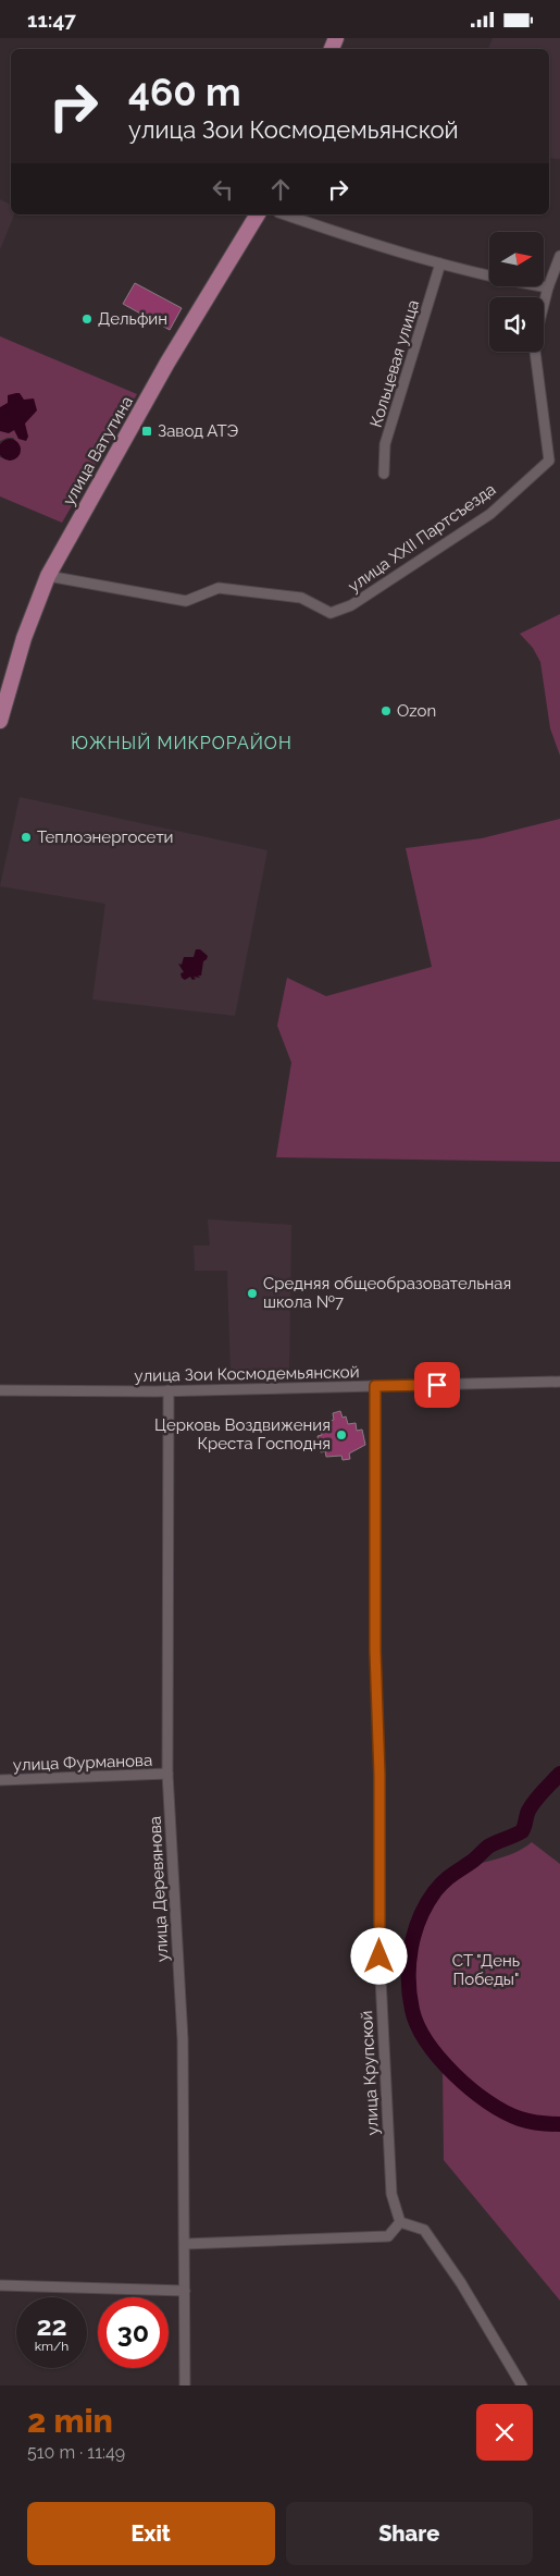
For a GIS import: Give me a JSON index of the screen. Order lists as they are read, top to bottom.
{
  "streets": {
    "main road": ["улица Ватутина"],
    "street": [
      "Кольцевая улица",
      "улица XXII Партсъезда",
      "улица Зои Космодемьянской",
      "улица Фурманова",
      "улица Деревянова",
      "улица Крупской"
    ]
  },
  "crossings": [
    ["улица Ватутина", "улица XXII Партсъезда"],
    ["улица Зои Космодемьянской", "улица Деревянова"],
    ["улица Зои Космодемьянской", "улица Крупской"],
    ["улица Фурманова", "улица Деревянова"]
  ],
  "districts": ["ЮЖНЫЙ МИКРОРАЙОН"],
  "parks": ["СТ \"День Победы\""],
  "places": {
    "other": [
      "Дельфин",
      "Ozon",
      "Теплоэнергосети",
      "Средняя общеобразовательная школа №7",
      "Церковь Воздвижения Креста Господня"
    ],
    "transit": ["Завод АТЭ"]
  },
  "north": "right",
  "page": {
    "status": "11:47",
    "turn": ["460 m", "улица Зои Космодемьянской"],
    "speed": "22 km/h",
    "limit": "30",
    "heading": ["2 min", "510 m · 11:49"],
    "buttons": ["Exit", "Share"]
  }
}
